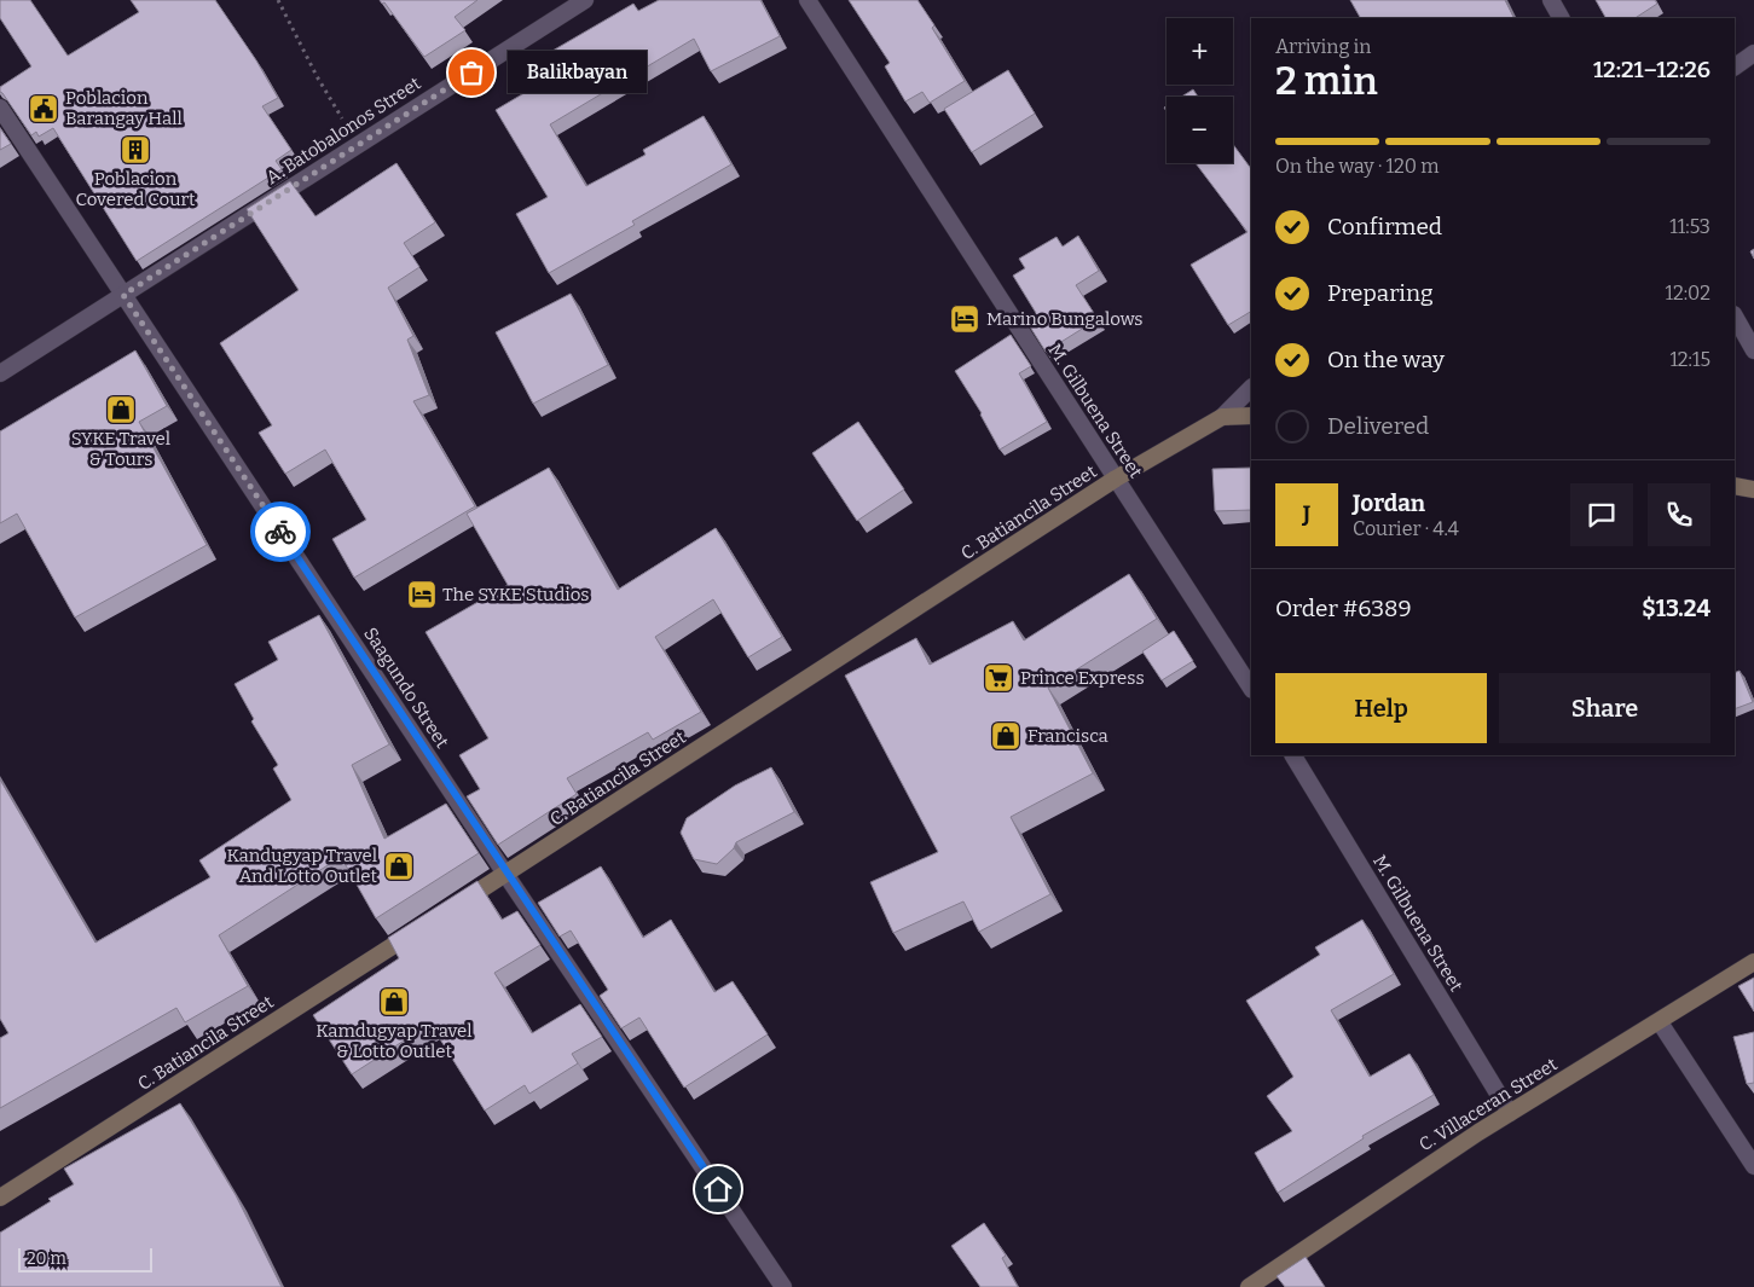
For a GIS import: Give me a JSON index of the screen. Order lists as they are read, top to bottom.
{
  "streets": {
    "main road": ["C. Batiancila Street", "C. Villaceran Street"],
    "street": ["A. Batobalonos Street", "M. Gilbuena Street", "Saagundo Street"]
  },
  "crossings": [
    ["A. Batobalonos Street", "Saagundo Street"],
    ["M. Gilbuena Street", "C. Batiancila Street"],
    ["M. Gilbuena Street", "C. Villaceran Street"],
    ["C. Batiancila Street", "Saagundo Street"]
  ],
  "places": {
    "other": ["Balikbayan"],
    "public building": ["Poblacion Barangay Hall"],
    "building": ["Poblacion Covered Court"],
    "hotel": ["Marino Bungalows", "The SYKE Studios"],
    "shop": [
      "SYKE Travel & Tours",
      "Francisca",
      "Kandugyap Travel And Lotto Outlet",
      "Kamdugyap Travel & Lotto Outlet"
    ],
    "supermarket": ["Prince Express"]
  },
  "scale_bar": "20 m",
  "page": {
    "map_buttons": ["+", "−"],
    "heading": ["2 min", "Arriving in", "12:21–12:26"],
    "panel": [
      "Jordan",
      "Courier · 4.4",
      "Order #6389",
      "$13.24"
    ],
    "bubble": "Balikbayan",
    "bar": "On the way · 120 m",
    "list": [
      ["Confirmed", "11:53"],
      ["Preparing", "12:02"],
      ["On the way", "12:15"],
      "Delivered"
    ],
    "round": "J",
    "buttons": ["Help", "Share"],
    "scale": "20 m"
  }
}
